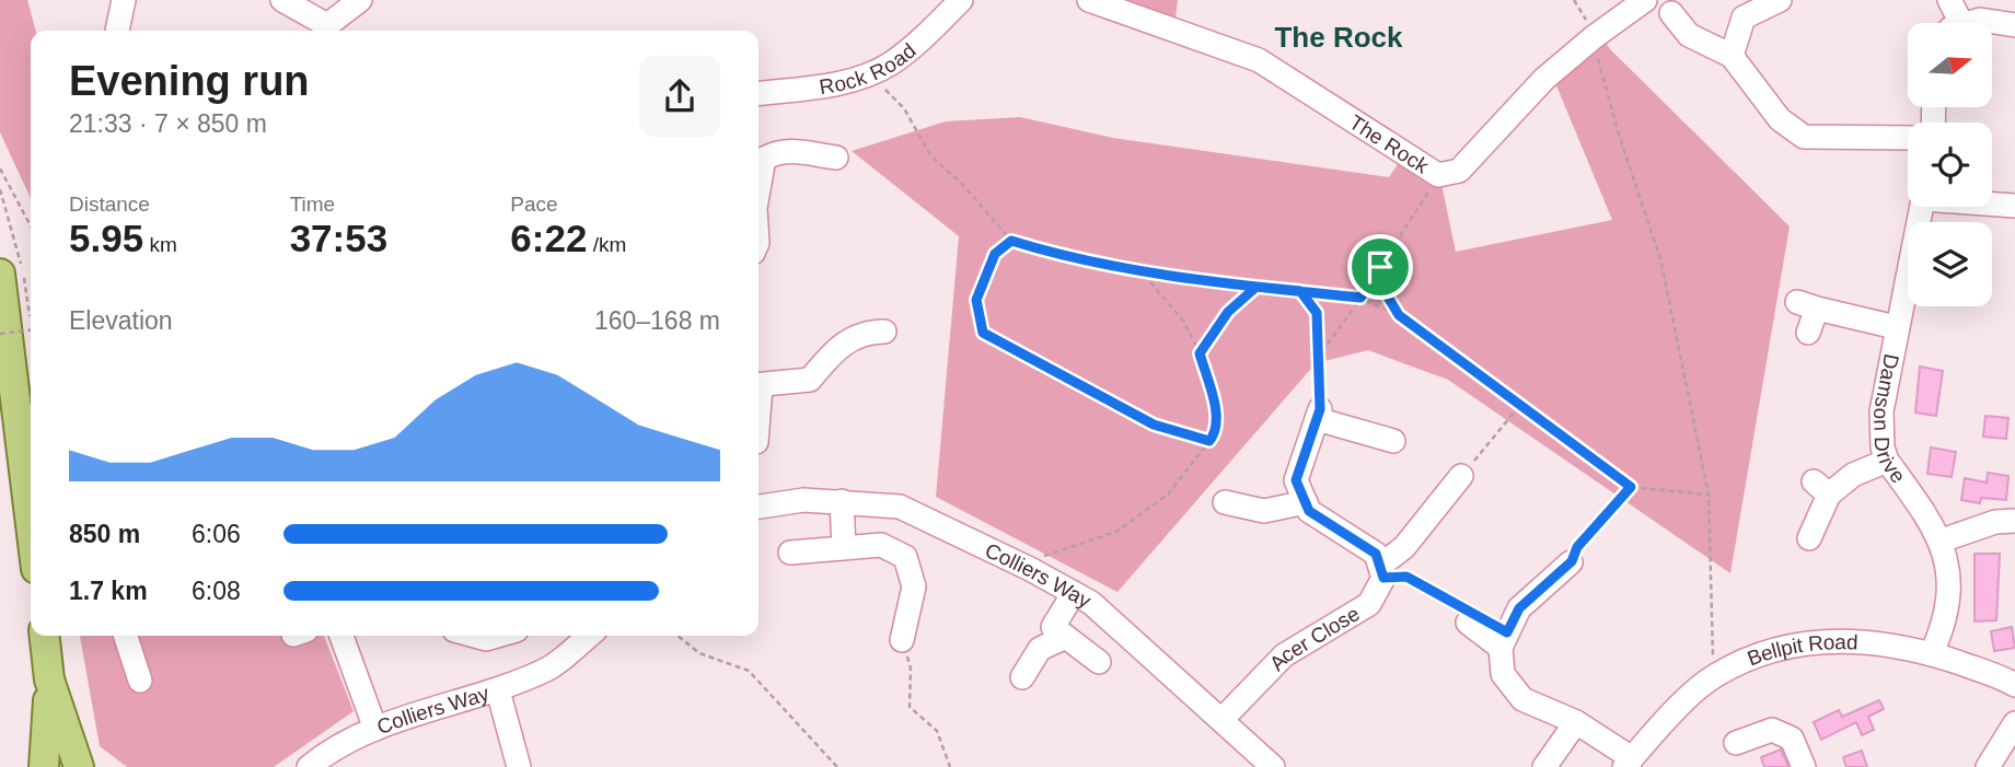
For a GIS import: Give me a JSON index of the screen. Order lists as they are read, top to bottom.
{
  "streets": {
    "street": [
      "Rock Road",
      "The Rock",
      "Damson Drive",
      "Colliers Way",
      "Acer Close",
      "Bellpit Road"
    ]
  },
  "crossings": [
    ["Damson Drive", "Bellpit Road"],
    ["Colliers Way", "Acer Close"]
  ],
  "districts": ["The Rock"],
  "north": "right",
  "page": {
    "heading": ["Evening run", "21:33 · 7 × 850 m"],
    "stats": [
      ["Distance", "5.95 km"],
      ["Time", "37:53"],
      ["Pace", "6:22 /km"]
    ],
    "chart": ["Elevation", "160–168 m"],
    "list": [
      {
        "name": "850 m",
        "note": "6:06"
      },
      {
        "name": "1.7 km",
        "note": "6:08"
      }
    ]
  }
}
